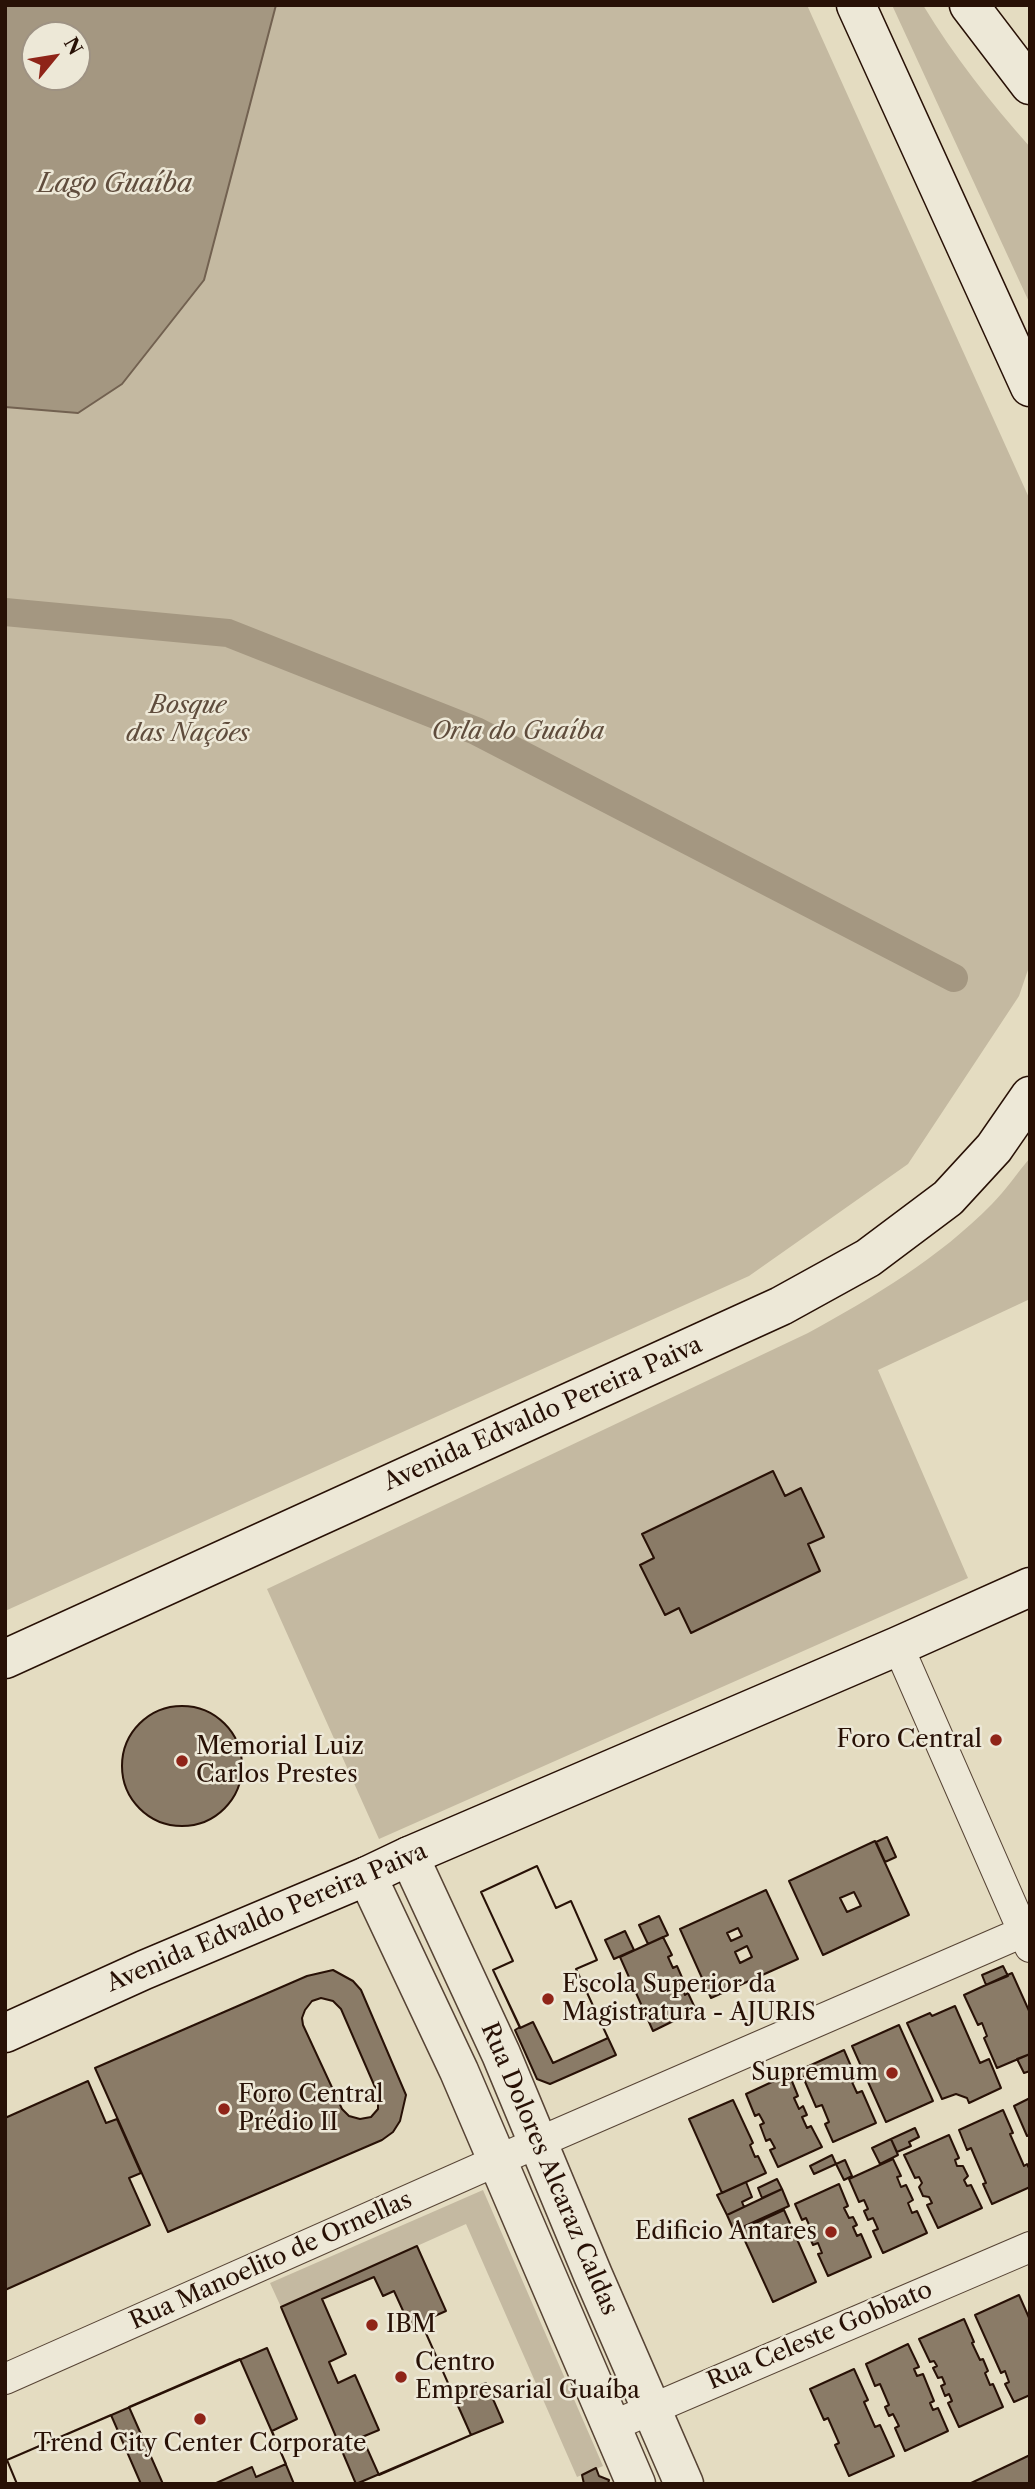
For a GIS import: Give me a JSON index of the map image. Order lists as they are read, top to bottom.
{
  "streets": {
    "main road": ["Avenida Edvaldo Pereira Paiva", "Rua Dolores Alcaraz Caldas"],
    "street": ["Rua Manoelito de Ornellas", "Rua Celeste Gobbato"]
  },
  "crossings": [
    ["Avenida Edvaldo Pereira Paiva", "Rua Dolores Alcaraz Caldas"],
    ["Rua Dolores Alcaraz Caldas", "Rua Manoelito de Ornellas"],
    ["Rua Dolores Alcaraz Caldas", "Rua Celeste Gobbato"]
  ],
  "water": ["Lago Guaíba"],
  "parks": ["Bosque das Nações", "Orla do Guaíba"],
  "places": [
    "Foro Central",
    "Memorial Luiz Carlos Prestes",
    "Escola Superior da Magistratura - AJURIS",
    "Supremum",
    "Foro Central Prédio II",
    "Edificio Antares",
    "IBM",
    "Centro Empresarial Guaíba",
    "Trend City Center Corporate"
  ],
  "north": "top right"
}
